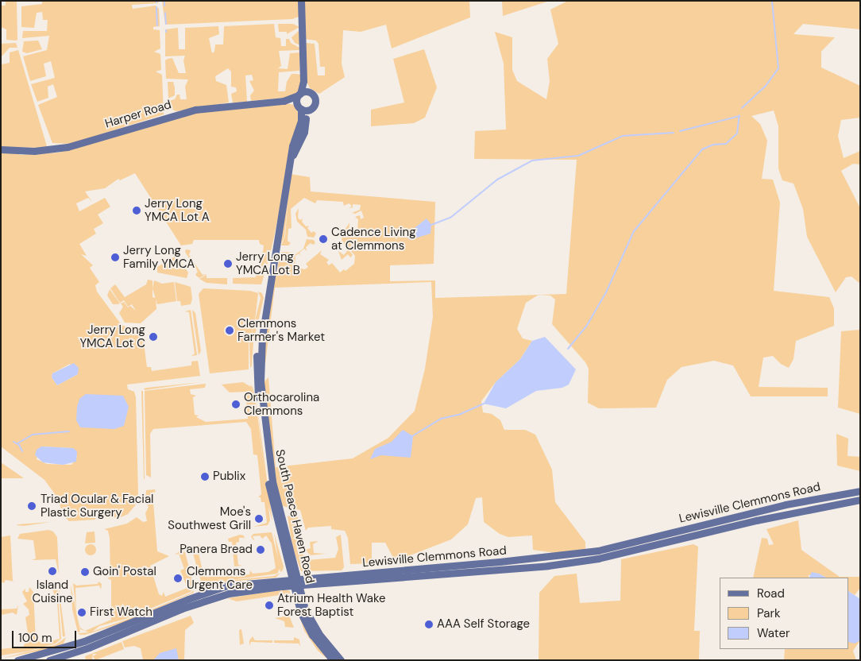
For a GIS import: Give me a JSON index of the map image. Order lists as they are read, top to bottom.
{
  "streets": {
    "main road": ["Harper Road", "Lewisville Clemmons Road", "South Peace Haven Road"]
  },
  "crossings": [
    ["Lewisville Clemmons Road", "South Peace Haven Road"]
  ],
  "places": [
    "Jerry Long YMCA Lot A",
    "Cadence Living at Clemmons",
    "Jerry Long Family YMCA",
    "Jerry Long YMCA Lot B",
    "Clemmons Farmer's Market",
    "Jerry Long YMCA Lot C",
    "Orthocarolina Clemmons",
    "Publix",
    "Triad Ocular & Facial Plastic Surgery",
    "Moe's Southwest Grill",
    "Panera Bread",
    "Island Cuisine",
    "Goin' Postal",
    "Clemmons Urgent Care",
    "Atrium Health Wake Forest Baptist",
    "First Watch",
    "AAA Self Storage"
  ],
  "legend": ["Road", "Park", "Water"],
  "scale_bar": "100 m"
}
